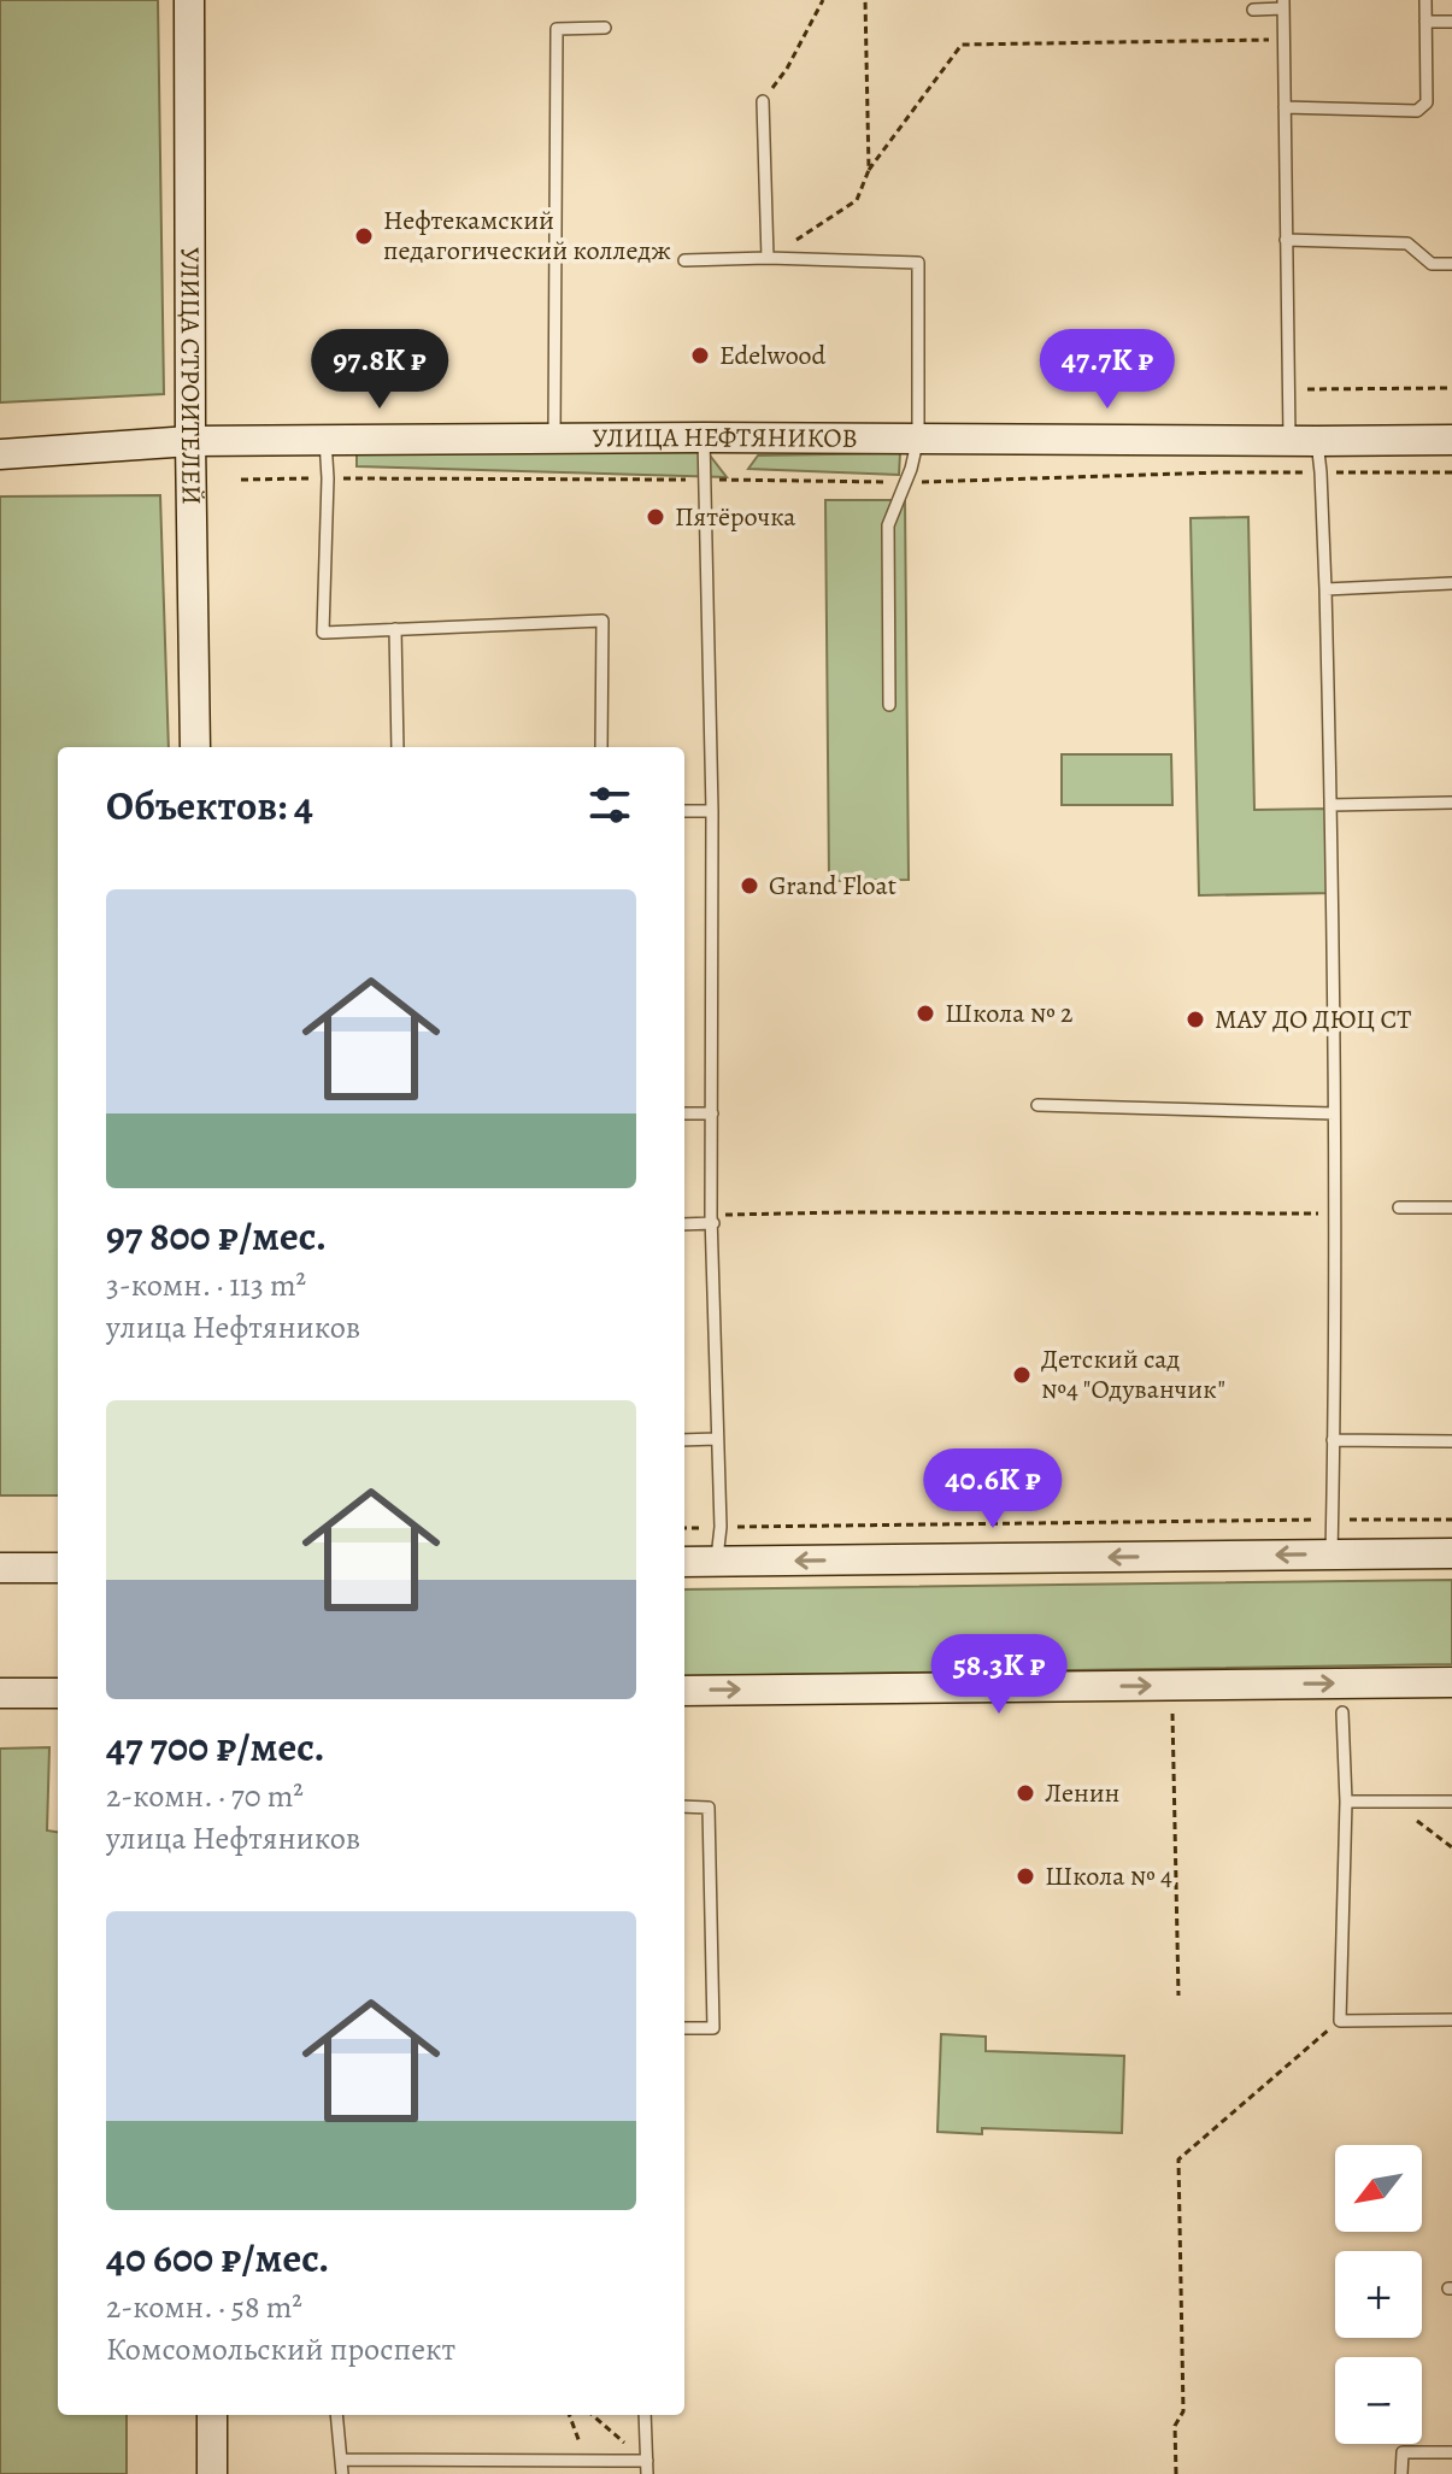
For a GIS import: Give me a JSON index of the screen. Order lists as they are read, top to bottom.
{
  "streets": {
    "main road": ["УЛИЦА СТРОИТЕЛЕЙ", "УЛИЦА НЕФТЯНИКОВ"]
  },
  "crossings": [
    ["УЛИЦА СТРОИТЕЛЕЙ", "УЛИЦА НЕФТЯНИКОВ"]
  ],
  "places": [
    "Нефтекамский педагогический колледж",
    "Edelwood",
    "Пятёрочка",
    "Grand Float",
    "Школа № 2",
    "МАУ ДО ДЮЦ СТ",
    "Детский сад №4 \"Одуванчик\"",
    "Ленин",
    "Школа № 4"
  ],
  "north": "bottom left",
  "page": {
    "price": [
      "97.8K ₽",
      "47.7K ₽",
      "40.6K ₽",
      "58.3K ₽"
    ],
    "heading": "Объектов: 4",
    "list": [
      {
        "name": "97 800 ₽/мес.",
        "note": "3-комн. · 113 m² · улица Нефтяников"
      },
      {
        "name": "47 700 ₽/мес.",
        "note": "2-комн. · 70 m² · улица Нефтяников"
      },
      {
        "name": "40 600 ₽/мес.",
        "note": "2-комн. · 58 m² · Комсомольский проспект"
      }
    ],
    "map_buttons": ["+", "−"]
  }
}
